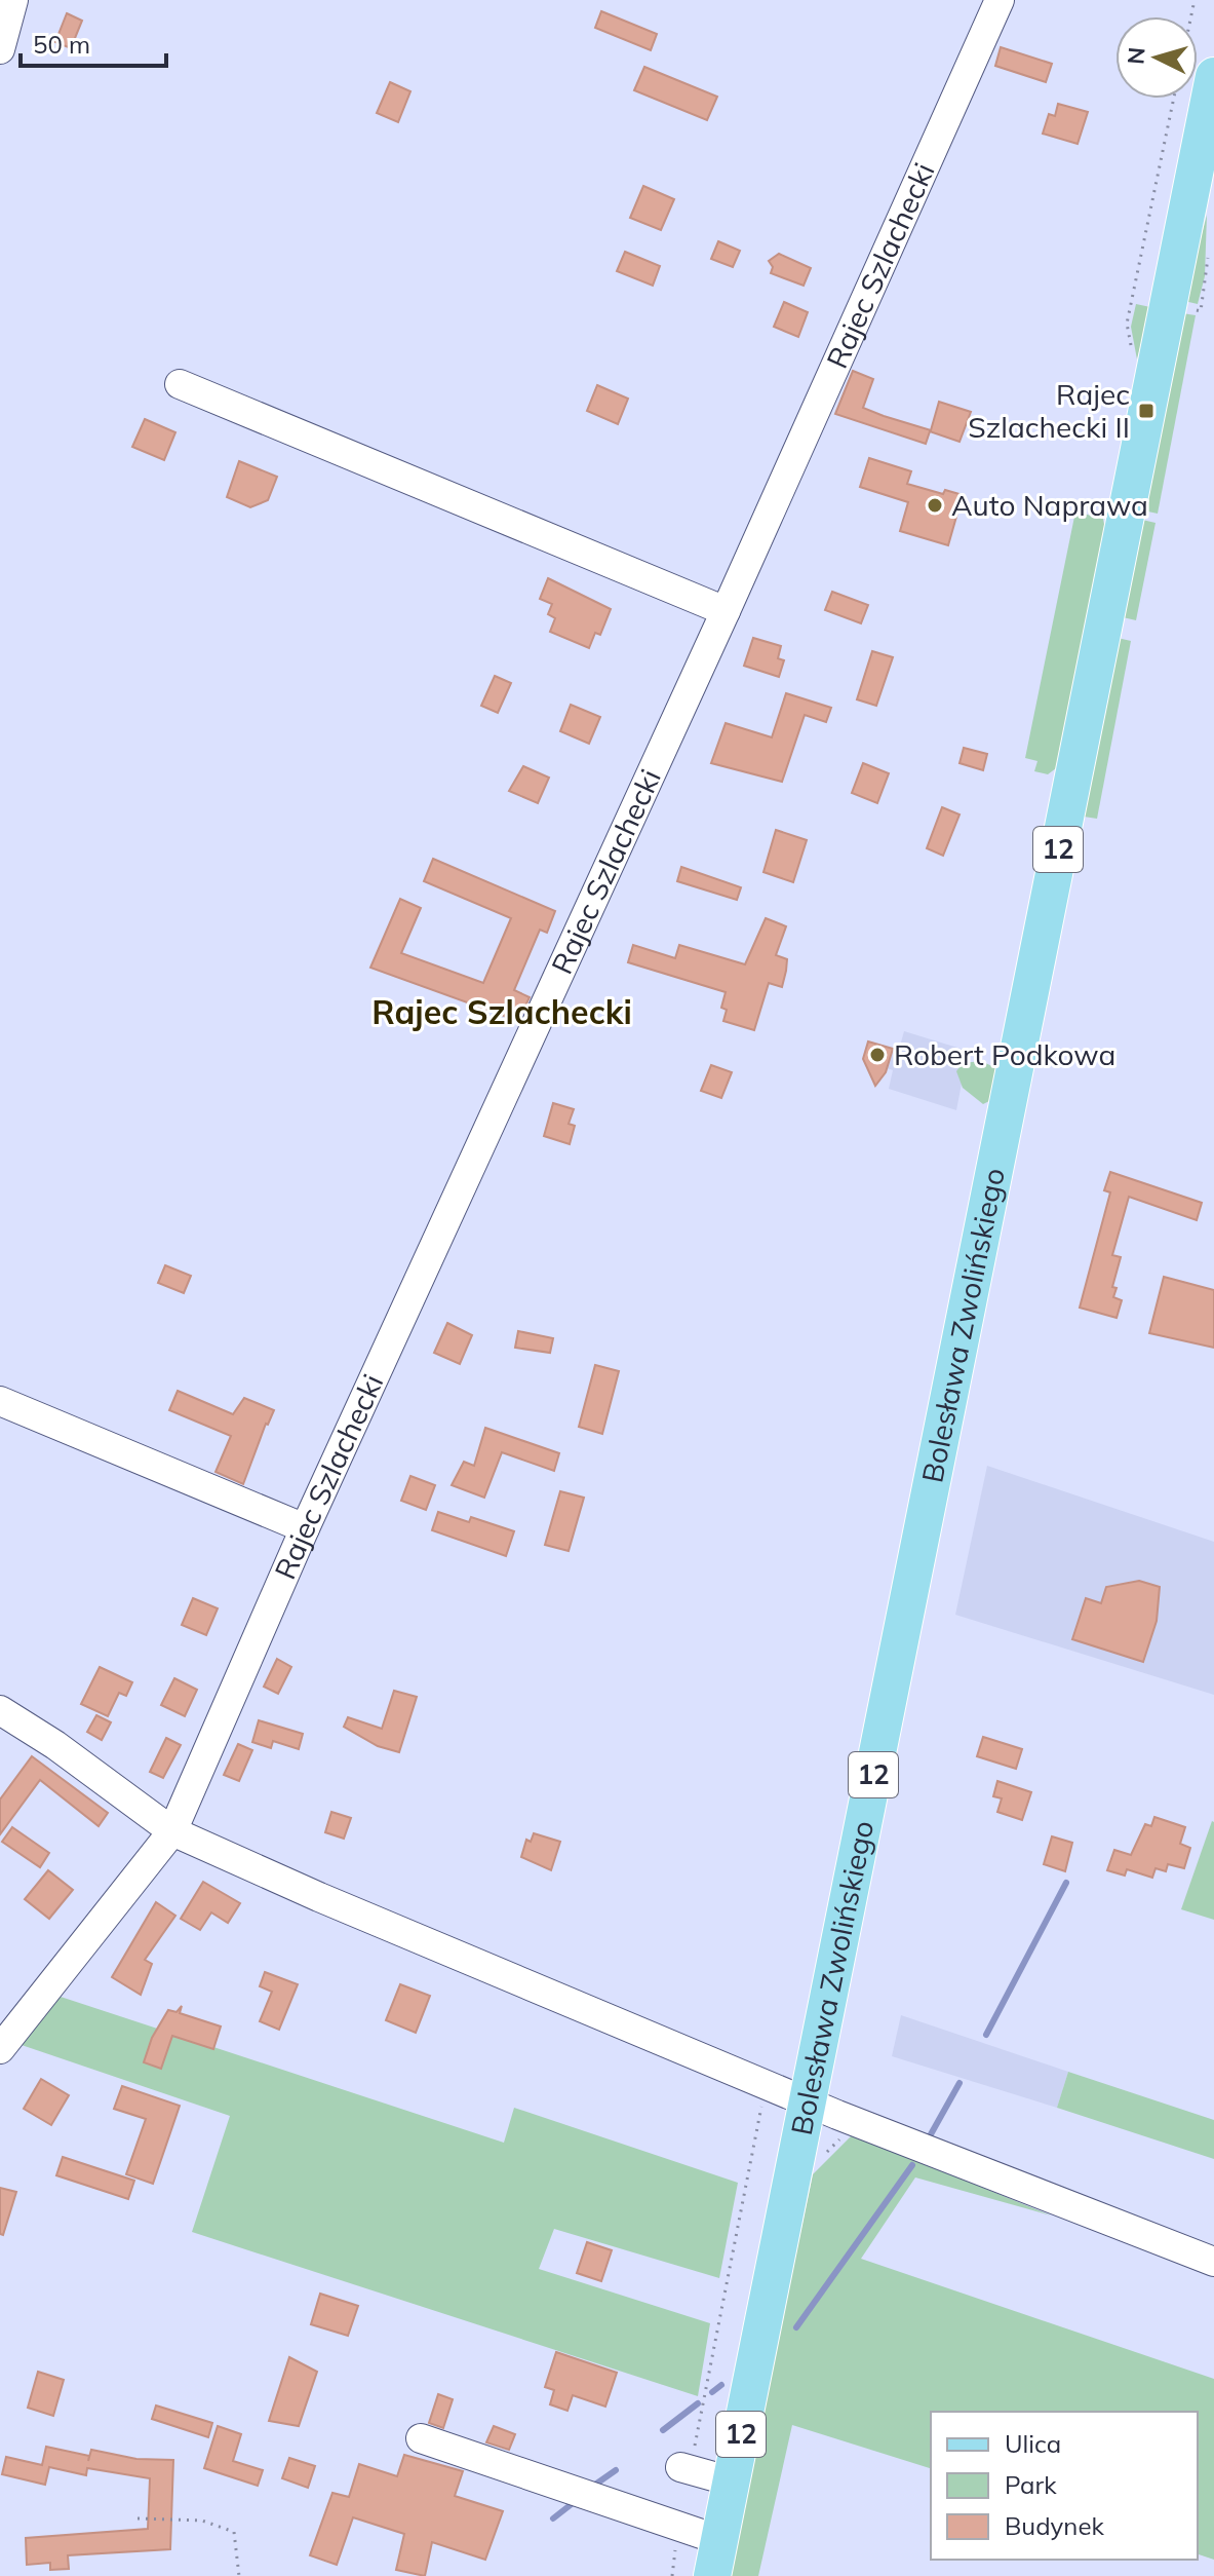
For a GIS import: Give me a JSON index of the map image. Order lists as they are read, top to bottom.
{
  "streets": {
    "main road": ["12", "Bolesława Zwolińskiego"],
    "street": ["Rajec Szlachecki"]
  },
  "districts": ["Rajec Szlachecki"],
  "places": {
    "transit": ["Rajec Szlachecki II"],
    "other": ["Auto Naprawa", "Robert Podkowa"]
  },
  "legend": ["Ulica", "Park", "Budynek"],
  "scale_bar": "50 m",
  "north": "left"
}
